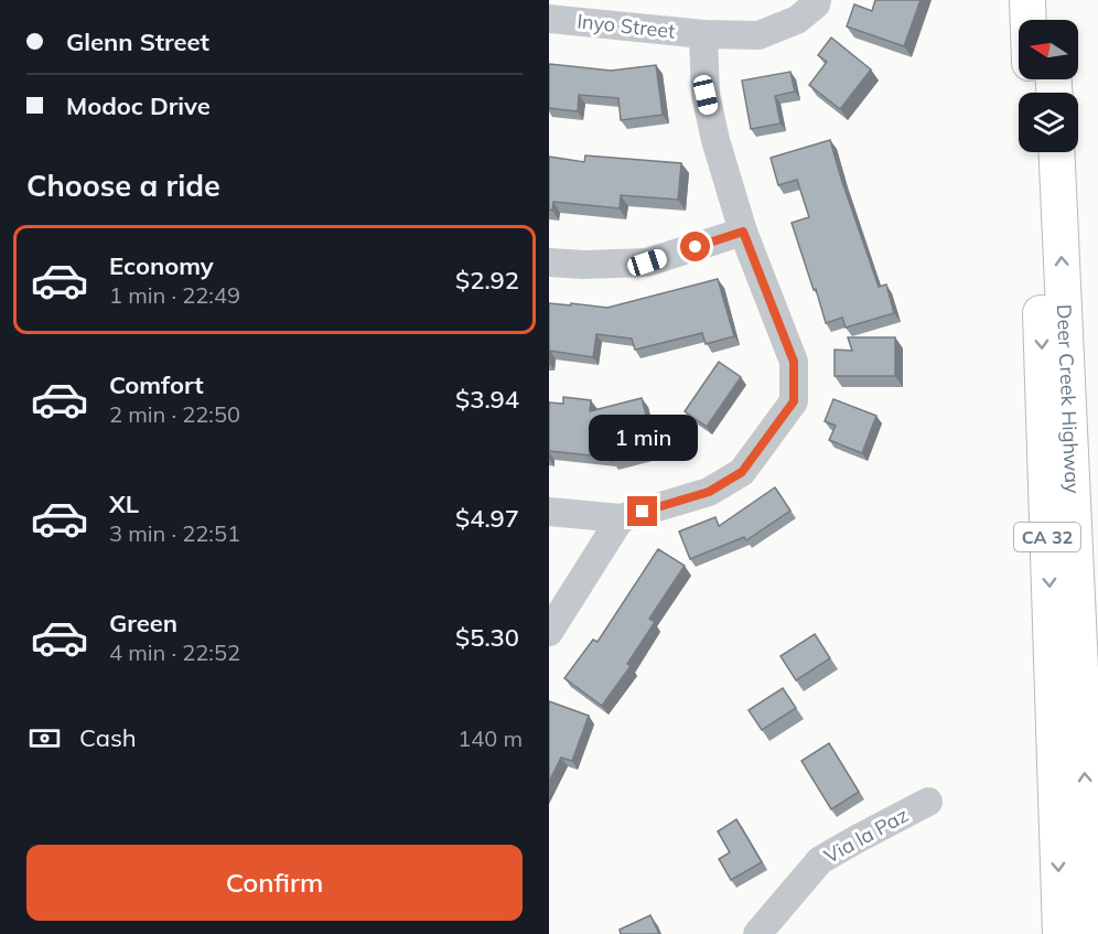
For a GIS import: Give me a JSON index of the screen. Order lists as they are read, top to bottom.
{
  "streets": {
    "main road": ["Deer Creek Highway", "CA 32"],
    "street": ["Inyo Street", "Via la Paz"]
  },
  "north": "left",
  "page": {
    "banner": ["Glenn Street", "Modoc Drive"],
    "heading": "Choose a ride",
    "list": [
      {
        "name": "Economy",
        "note": "1 min · 22:49",
        "value": "$2.92"
      },
      {
        "name": "Comfort",
        "note": "2 min · 22:50",
        "value": "$3.94"
      },
      {
        "name": "XL",
        "note": "3 min · 22:51",
        "value": "$4.97"
      },
      {
        "name": "Green",
        "note": "4 min · 22:52",
        "value": "$5.30"
      }
    ],
    "bubble": "1 min",
    "pay": ["Cash", "140 m"],
    "buttons": "Confirm"
  }
}
